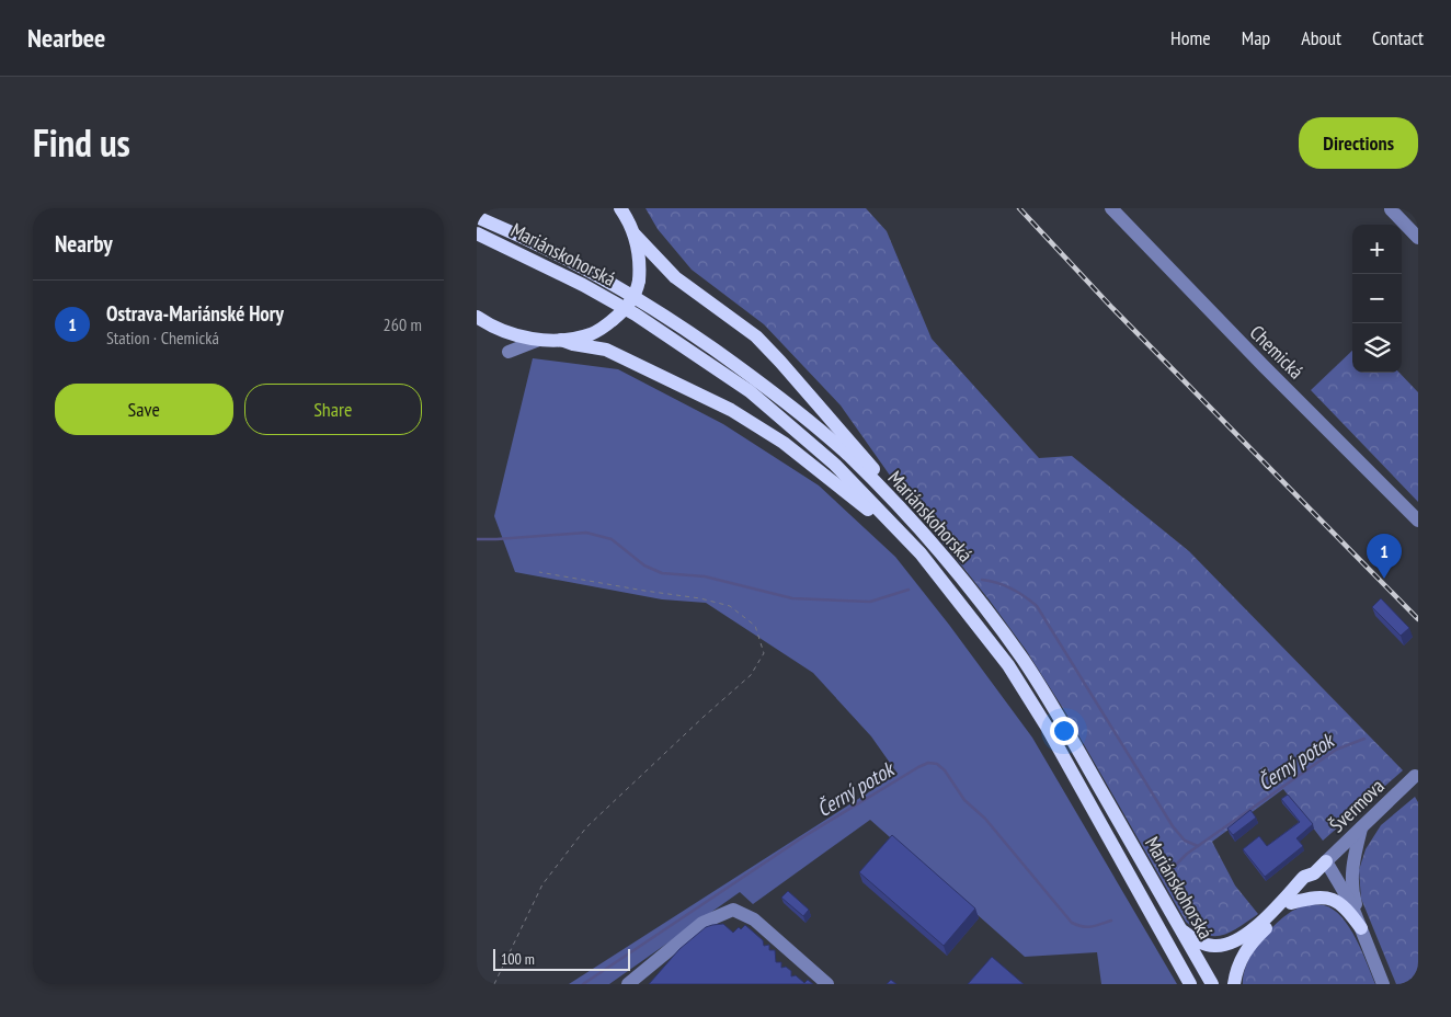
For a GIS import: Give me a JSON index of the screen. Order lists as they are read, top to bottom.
{
  "streets": {
    "main road": ["Mariánskohorská"],
    "street": ["Chemická", "Švermova"]
  },
  "water": ["Černý potok"],
  "scale_bar": "100 m",
  "page": {
    "header": "Nearbee",
    "nav": [
      "Home",
      "Map",
      "About",
      "Contact"
    ],
    "title": "Find us",
    "buttons": [
      "Directions",
      ["Save", "Share"]
    ],
    "heading": "Nearby",
    "map_buttons": ["+", "−"],
    "list": [
      {
        "mark": "1",
        "name": "Ostrava-Mariánské Hory",
        "note": "Station · Chemická",
        "value": "260 m"
      }
    ],
    "pins": "1",
    "scale": "100 m"
  }
}
